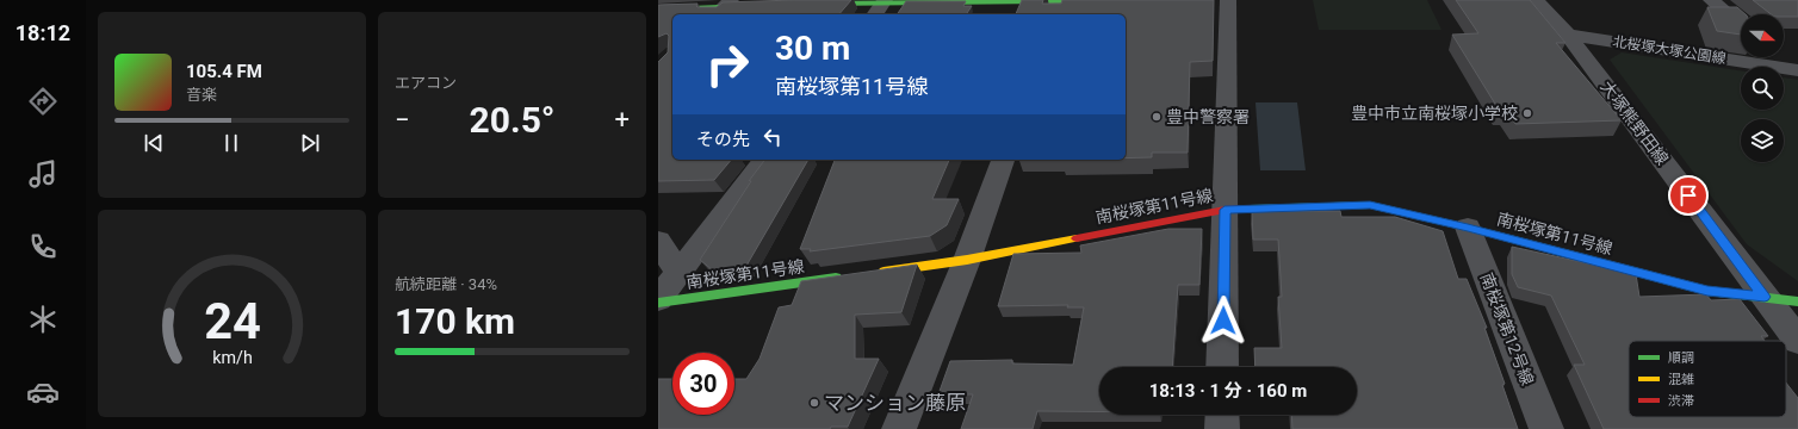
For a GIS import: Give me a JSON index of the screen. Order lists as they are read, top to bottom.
{
  "streets": {
    "street": [
      "北桜塚大塚公園線",
      "大塚熊野田線",
      "南桜塚第11号線",
      "南桜塚第12号線"
    ]
  },
  "crossings": [
    ["北桜塚大塚公園線", "大塚熊野田線"],
    ["大塚熊野田線", "南桜塚第11号線"],
    ["南桜塚第11号線", "南桜塚第12号線"]
  ],
  "places": ["豊中市立南桜塚小学校", "豊中警察署", "マンション藤原"],
  "legend": ["順調", "混雑", "渋滞"],
  "north": "right",
  "page": {
    "tabs": "18:12",
    "tile": [
      "エアコン",
      ["航続距離 · 34%", "170 km"]
    ],
    "turn": ["30 m", "南桜塚第11号線"],
    "song": ["105.4 FM", "音楽"],
    "heat": ["−", "20.5°", "+"],
    "then": "その先",
    "limit": "30",
    "trip": "18:13 · 1 分 · 160 m",
    "gauge": ["24", "km/h"]
  }
}
